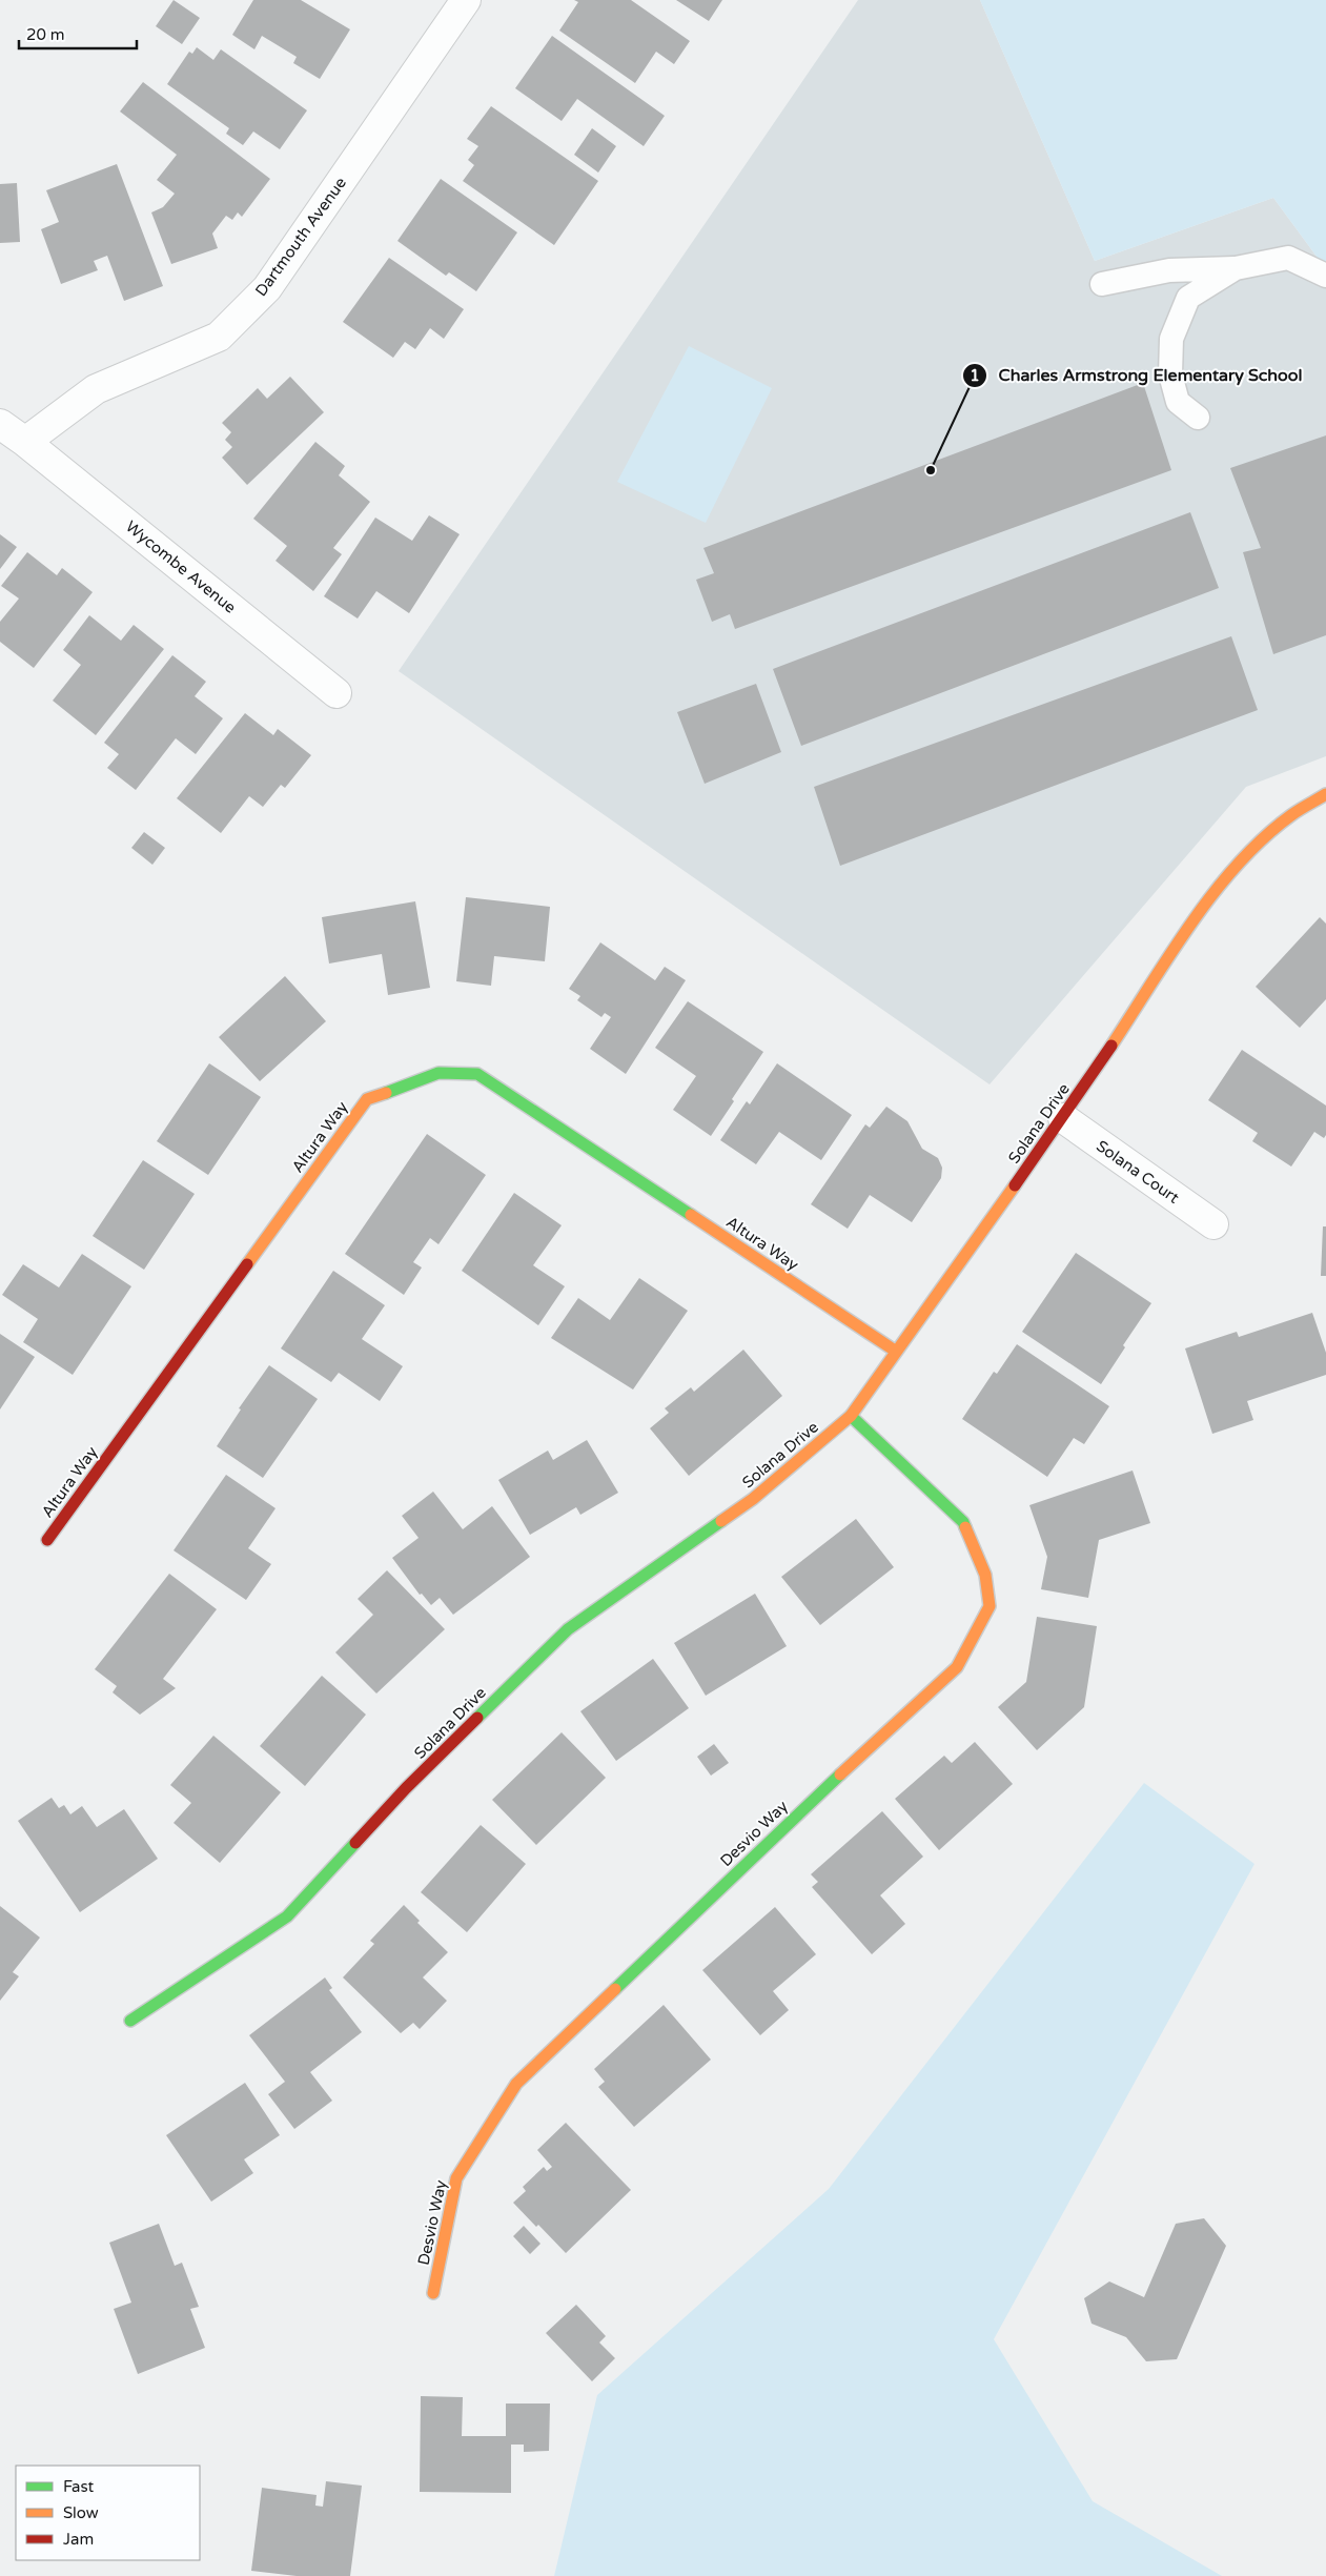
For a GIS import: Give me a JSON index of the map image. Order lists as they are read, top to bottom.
{
  "streets": {
    "street": [
      "Dartmouth Avenue",
      "Wycombe Avenue",
      "Solana Drive",
      "Altura Way",
      "Solana Court",
      "Desvio Way"
    ]
  },
  "crossings": [
    ["Dartmouth Avenue", "Wycombe Avenue"],
    ["Solana Drive", "Altura Way"],
    ["Solana Drive", "Solana Court"],
    ["Solana Drive", "Desvio Way"]
  ],
  "places": ["Charles Armstrong Elementary School"],
  "legend": ["Fast", "Slow", "Jam"],
  "scale_bar": "20 m"
}
